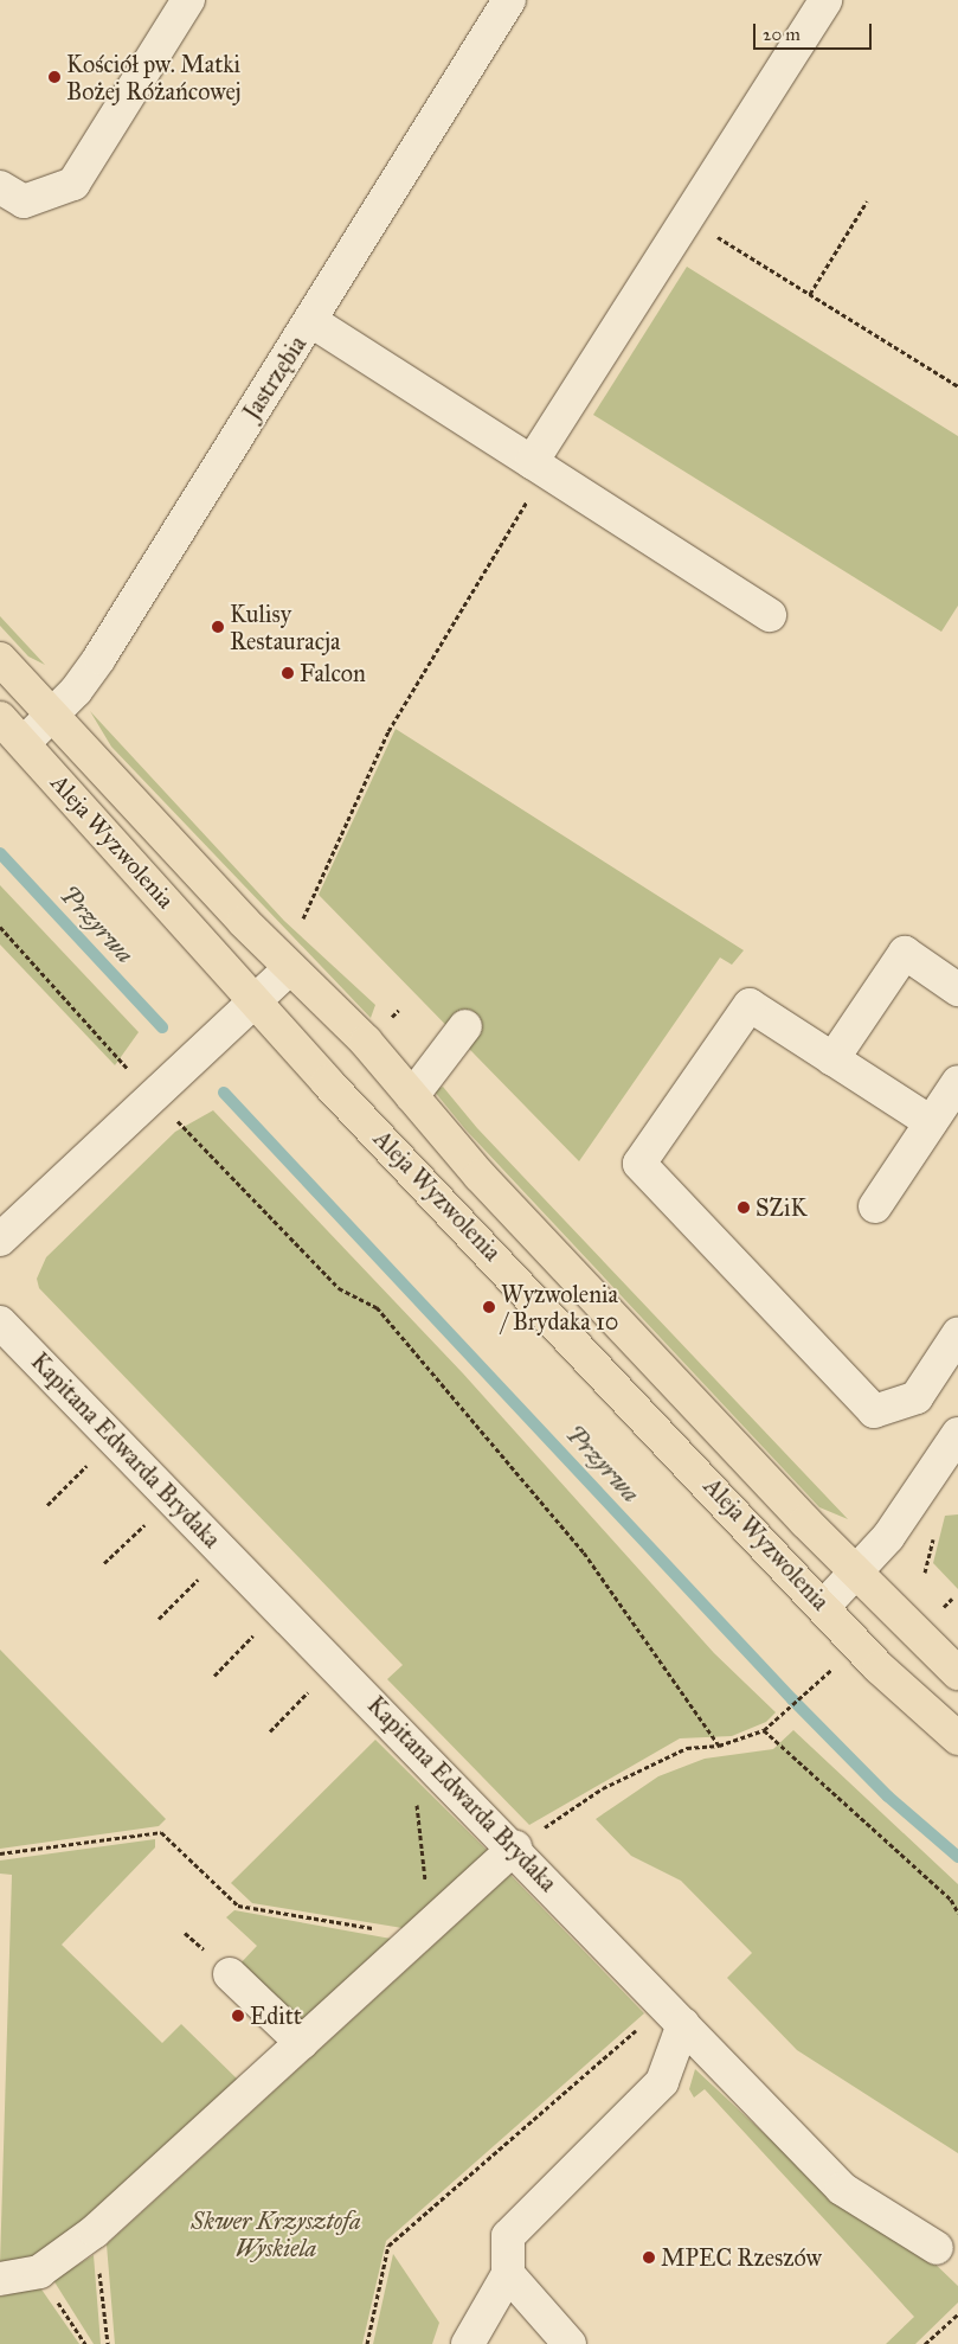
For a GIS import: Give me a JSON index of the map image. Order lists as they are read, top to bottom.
{
  "streets": {
    "main road": ["Aleja Wyzwolenia"],
    "street": ["Jastrzębia", "Kapitana Edwarda Brydaka"]
  },
  "crossings": [
    ["Jastrzębia", "Aleja Wyzwolenia"]
  ],
  "water": ["Przyrwa"],
  "parks": ["Skwer Krzysztofa Wyskiela"],
  "places": [
    "Kościół pw. Matki Bożej Różańcowej",
    "Kulisy Restauracja",
    "Falcon",
    "SZiK",
    "Wyzwolenia / Brydaka 10",
    "Editt",
    "MPEC Rzeszów"
  ],
  "scale_bar": "20 m"
}
